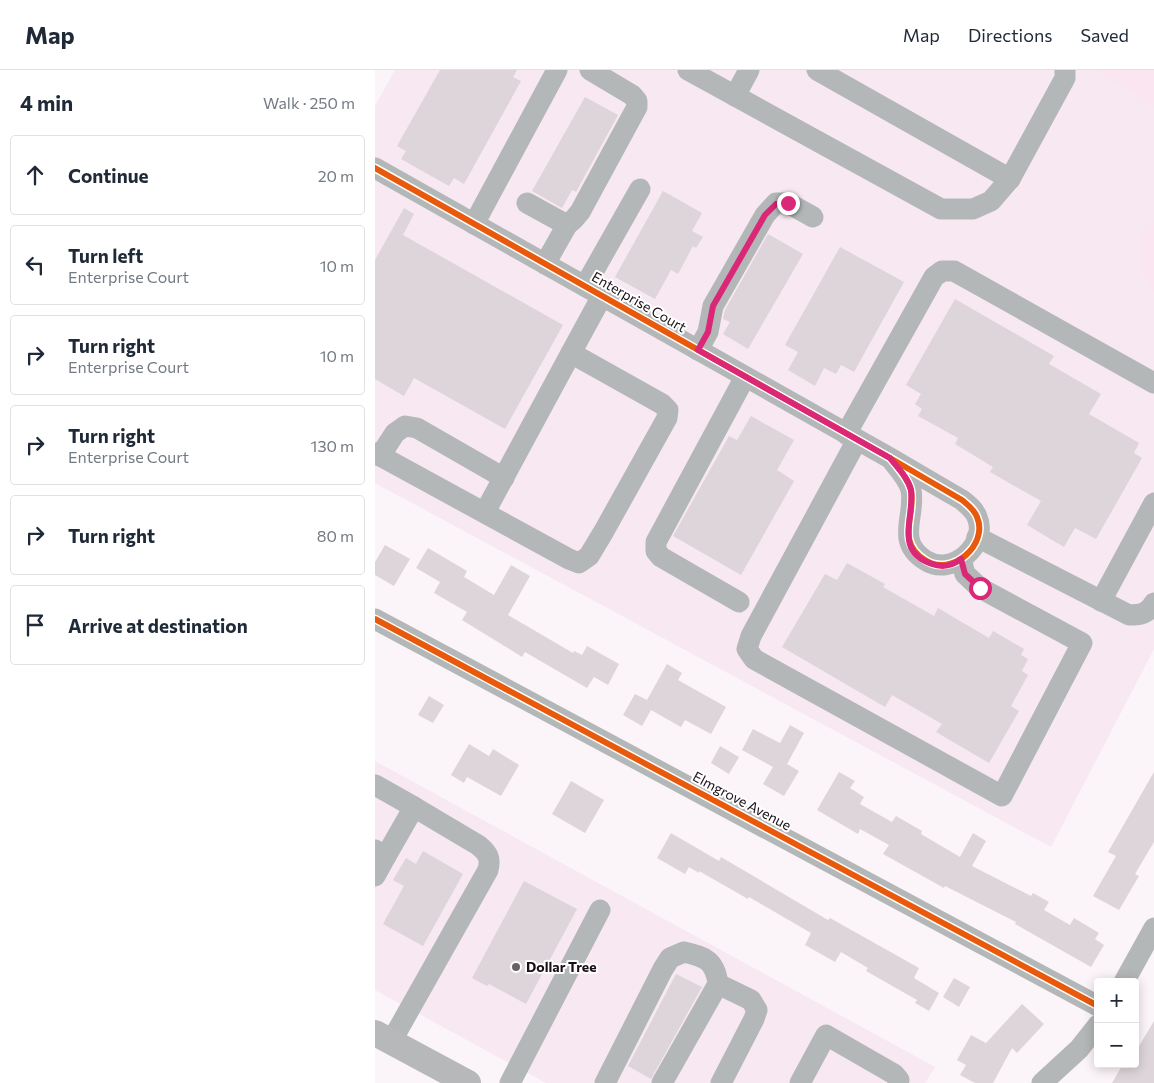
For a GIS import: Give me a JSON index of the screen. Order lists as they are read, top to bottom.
{
  "streets": {
    "street": ["Enterprise Court", "Elmgrove Avenue"]
  },
  "places": ["Dollar Tree"],
  "page": {
    "header": "Map",
    "nav": ["Map", "Directions", "Saved"],
    "heading": ["4 min", "Walk · 250 m"],
    "list": [
      ["Continue", "20 m"],
      ["Turn left", "Enterprise Court", "10 m"],
      ["Turn right", "Enterprise Court", "10 m"],
      ["Turn right", "Enterprise Court", "130 m"],
      ["Turn right", "80 m"],
      "Arrive at destination"
    ],
    "map_buttons": ["+", "−"]
  }
}
